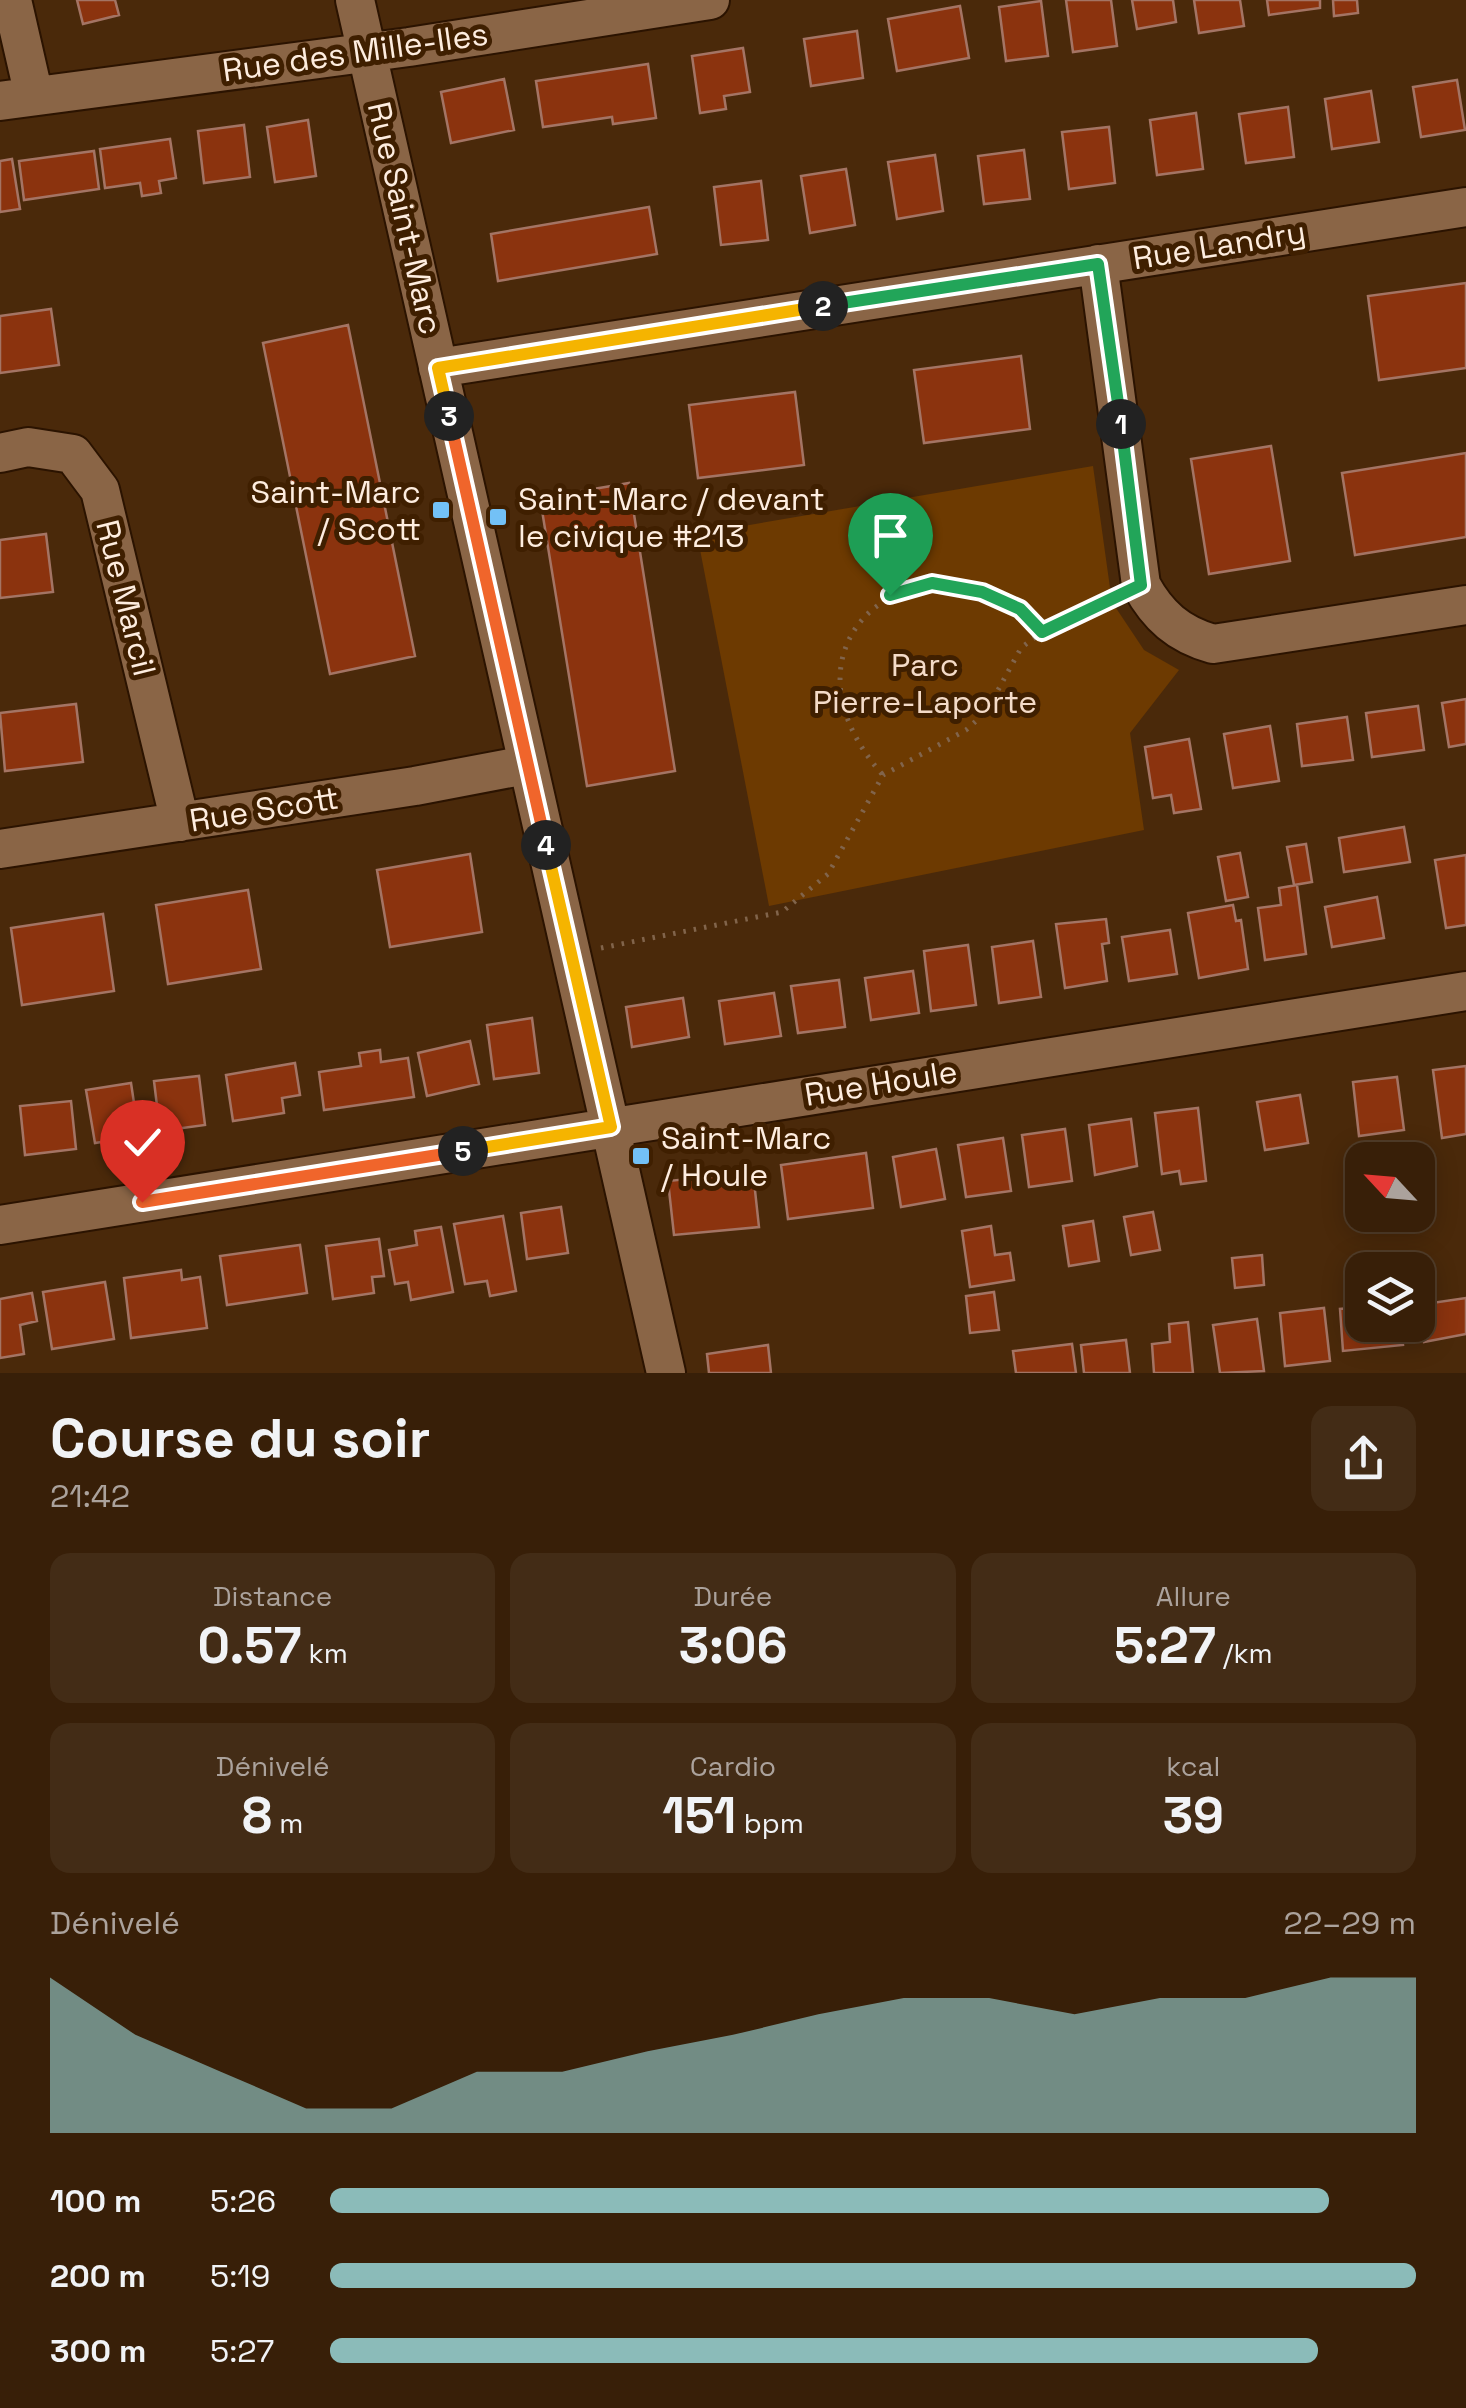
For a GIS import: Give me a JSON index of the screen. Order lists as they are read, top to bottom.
{
  "streets": {
    "street": [
      "Rue des Mille-Iles",
      "Rue Saint-Marc",
      "Rue Landry",
      "Rue Marcil",
      "Rue Scott",
      "Rue Houle"
    ]
  },
  "crossings": [
    ["Rue des Mille-Iles", "Rue Saint-Marc"],
    ["Rue Saint-Marc", "Rue Landry"],
    ["Rue Saint-Marc", "Rue Scott"],
    ["Rue Saint-Marc", "Rue Houle"],
    ["Rue Marcil", "Rue Scott"]
  ],
  "parks": ["Parc Pierre-Laporte"],
  "places": {
    "transit": ["Saint-Marc / Scott", "Saint-Marc / devant le civique #213", "Saint-Marc / Houle"]
  },
  "north": "top left",
  "page": {
    "pins": [
      "2",
      "3",
      "1",
      "4",
      "5"
    ],
    "heading": ["Course du soir", "21:42"],
    "stats": [
      ["Distance", "0.57 km"],
      ["Durée", "3:06"],
      ["Allure", "5:27 /km"],
      ["Dénivelé", "8 m"],
      ["Cardio", "151 bpm"],
      ["kcal", "39"]
    ],
    "chart": ["Dénivelé", "22–29 m"],
    "list": [
      {
        "name": "100 m",
        "note": "5:26"
      },
      {
        "name": "200 m",
        "note": "5:19"
      },
      {
        "name": "300 m",
        "note": "5:27"
      }
    ]
  }
}
